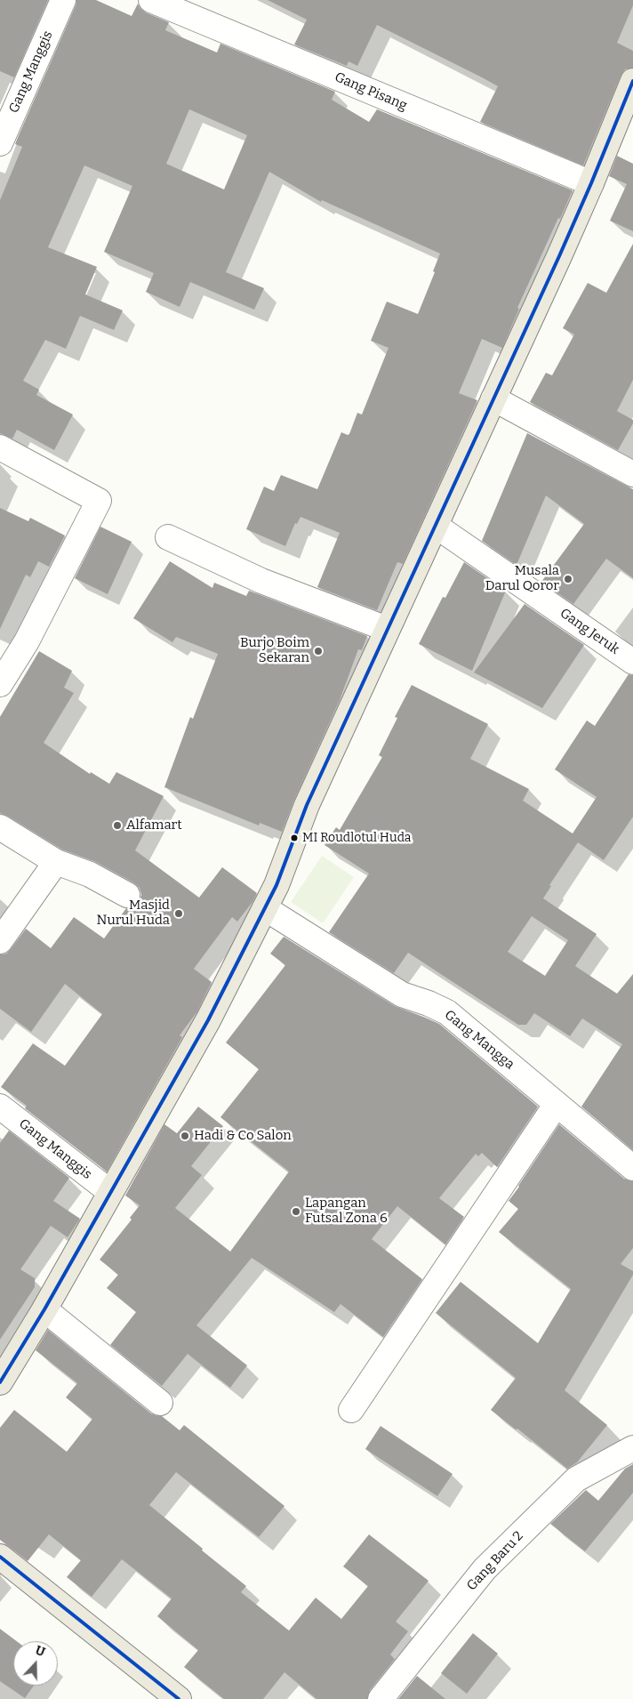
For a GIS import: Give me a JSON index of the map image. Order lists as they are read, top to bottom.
{
  "streets": {
    "street": [
      "Gang Manggis",
      "Gang Pisang",
      "Gang Jeruk",
      "Gang Mangga",
      "Gang Baru 2"
    ]
  },
  "places": [
    "Musala Darul Qoror",
    "Burjo Boim Sekaran",
    "Alfamart",
    "MI Roudlotul Huda",
    "Masjid Nurul Huda",
    "Hadi & Co Salon",
    "Lapangan Futsal Zona 6"
  ],
  "north": "top"
}
